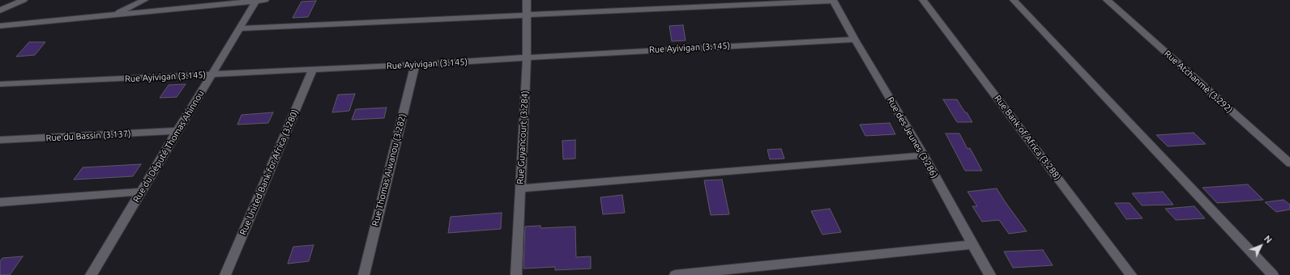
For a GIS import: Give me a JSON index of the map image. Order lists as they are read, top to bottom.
{
  "streets": {
    "street": [
      "Rue Ayivigan (3.145)",
      "Rue Atchanmè (3.292)",
      "Rue du Bassin (3.137)",
      "Rue Guyancourt (3.284)",
      "Rue des Jeunes (3.286)",
      "Rue Bank of Africa (3.288)",
      "Rue du Député Thomas Ahinnou",
      "Rue Thomas Aiwanou (3.282)",
      "Rue United Bank for Africa (3.280)"
    ]
  },
  "crossings": [
    ["Rue Ayivigan (3.145)", "Rue Guyancourt (3.284)"],
    ["Rue Ayivigan (3.145)", "Rue des Jeunes (3.286)"],
    ["Rue Ayivigan (3.145)", "Rue du Député Thomas Ahinnou"],
    ["Rue Ayivigan (3.145)", "Rue Thomas Aiwanou (3.282)"],
    ["Rue Ayivigan (3.145)", "Rue United Bank for Africa (3.280)"],
    ["Rue du Bassin (3.137)", "Rue du Député Thomas Ahinnou"]
  ],
  "north": "top right"
}
